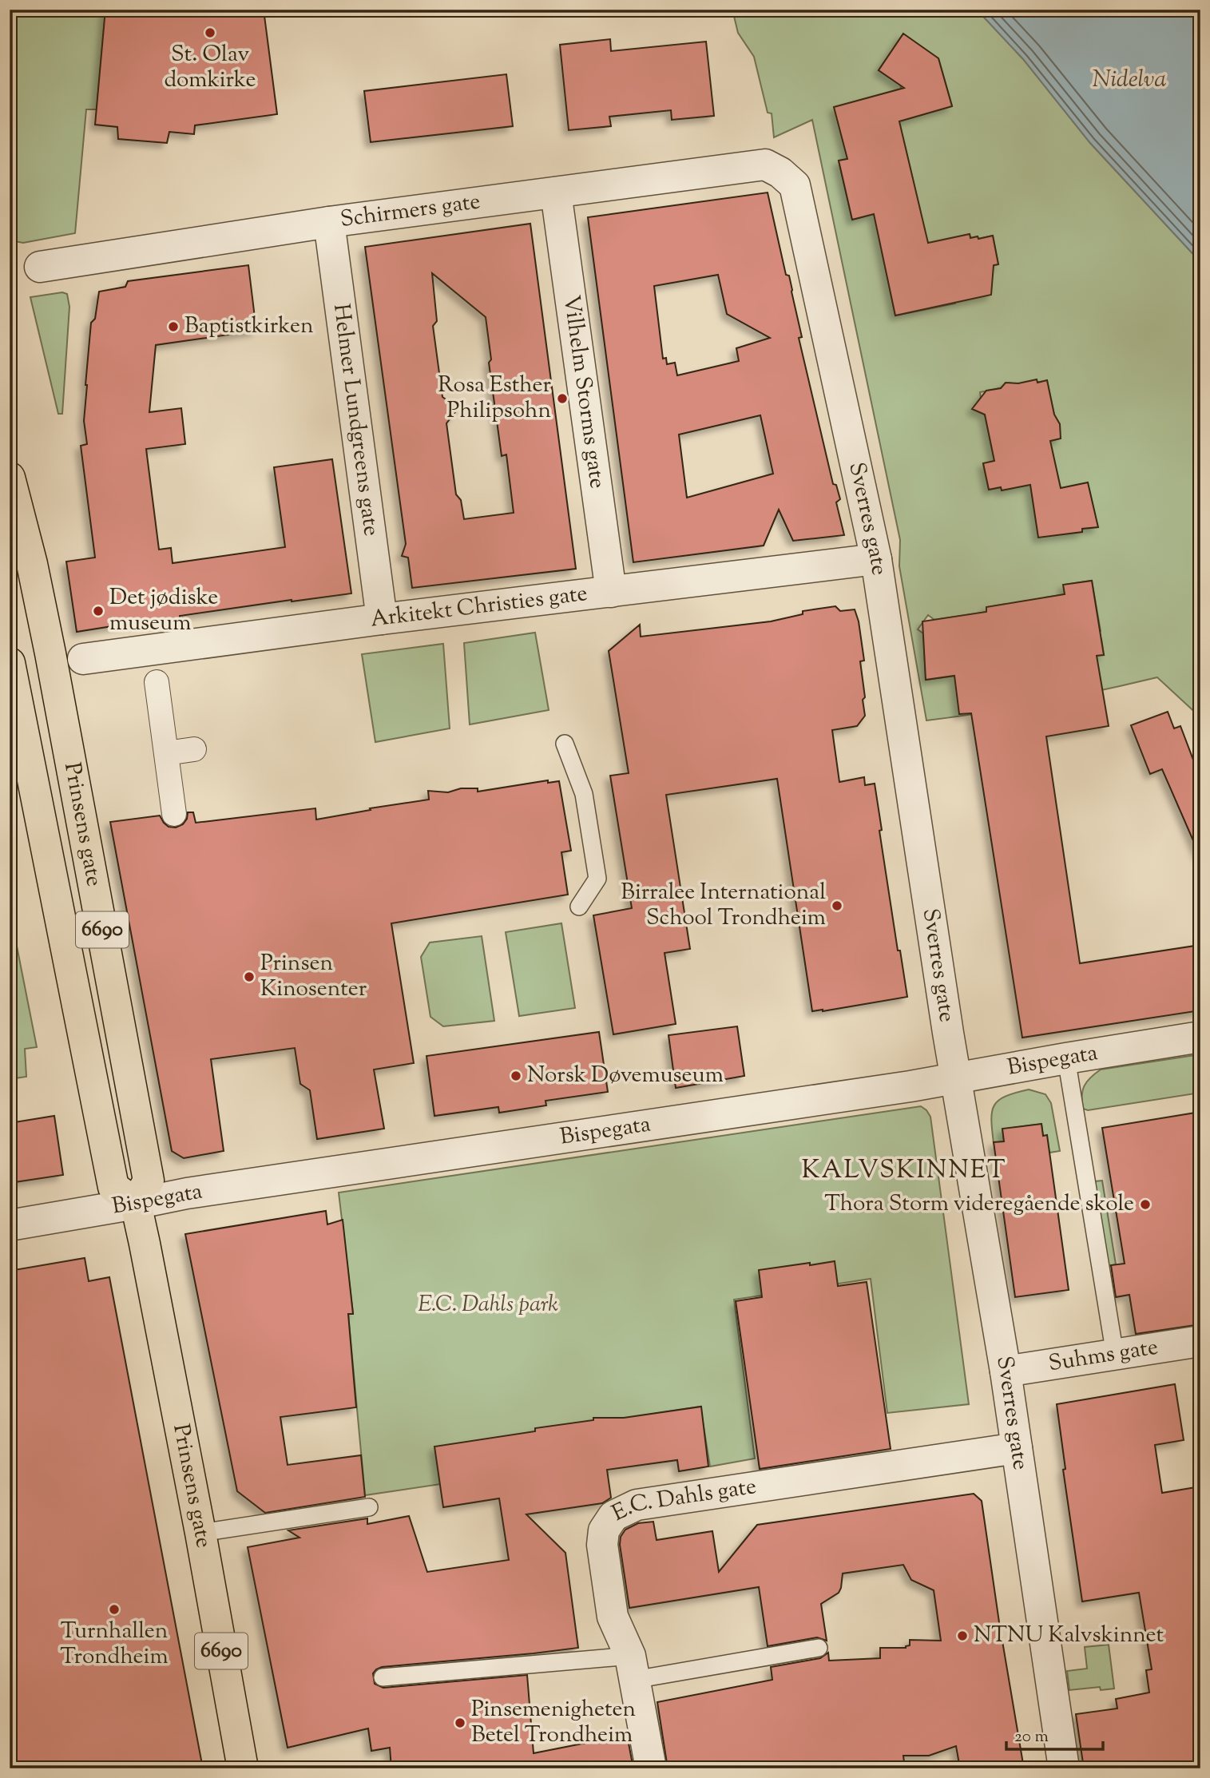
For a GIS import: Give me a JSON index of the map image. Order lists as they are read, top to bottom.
{
  "streets": {
    "main road": ["Prinsens gate", "6690"],
    "street": [
      "Schirmers gate",
      "Vilhelm Storms gate",
      "Helmer Lundgreens gate",
      "Sverres gate",
      "Arkitekt Christies gate",
      "Bispegata",
      "Suhms gate",
      "E.C. Dahls gate"
    ]
  },
  "crossings": [
    ["Schirmers gate", "Vilhelm Storms gate"],
    ["Schirmers gate", "Helmer Lundgreens gate"],
    ["Schirmers gate", "Sverres gate"],
    ["Vilhelm Storms gate", "Arkitekt Christies gate"],
    ["Helmer Lundgreens gate", "Arkitekt Christies gate"],
    ["Sverres gate", "Arkitekt Christies gate"],
    ["Sverres gate", "Bispegata"],
    ["Sverres gate", "Suhms gate"],
    ["Sverres gate", "E.C. Dahls gate"],
    ["Prinsens gate", "Bispegata"]
  ],
  "districts": ["KALVSKINNET"],
  "water": ["Nidelva"],
  "parks": ["E.C. Dahls park"],
  "places": [
    "St. Olav domkirke",
    "Baptistkirken",
    "Rosa Esther Philipsohn",
    "Det jødiske museum",
    "Birralee International School Trondheim",
    "Prinsen Kinosenter",
    "Norsk Døvemuseum",
    "Thora Storm videregående skole",
    "Turnhallen Trondheim",
    "NTNU Kalvskinnet",
    "Pinsemenigheten Betel Trondheim"
  ],
  "scale_bar": "20 m"
}
